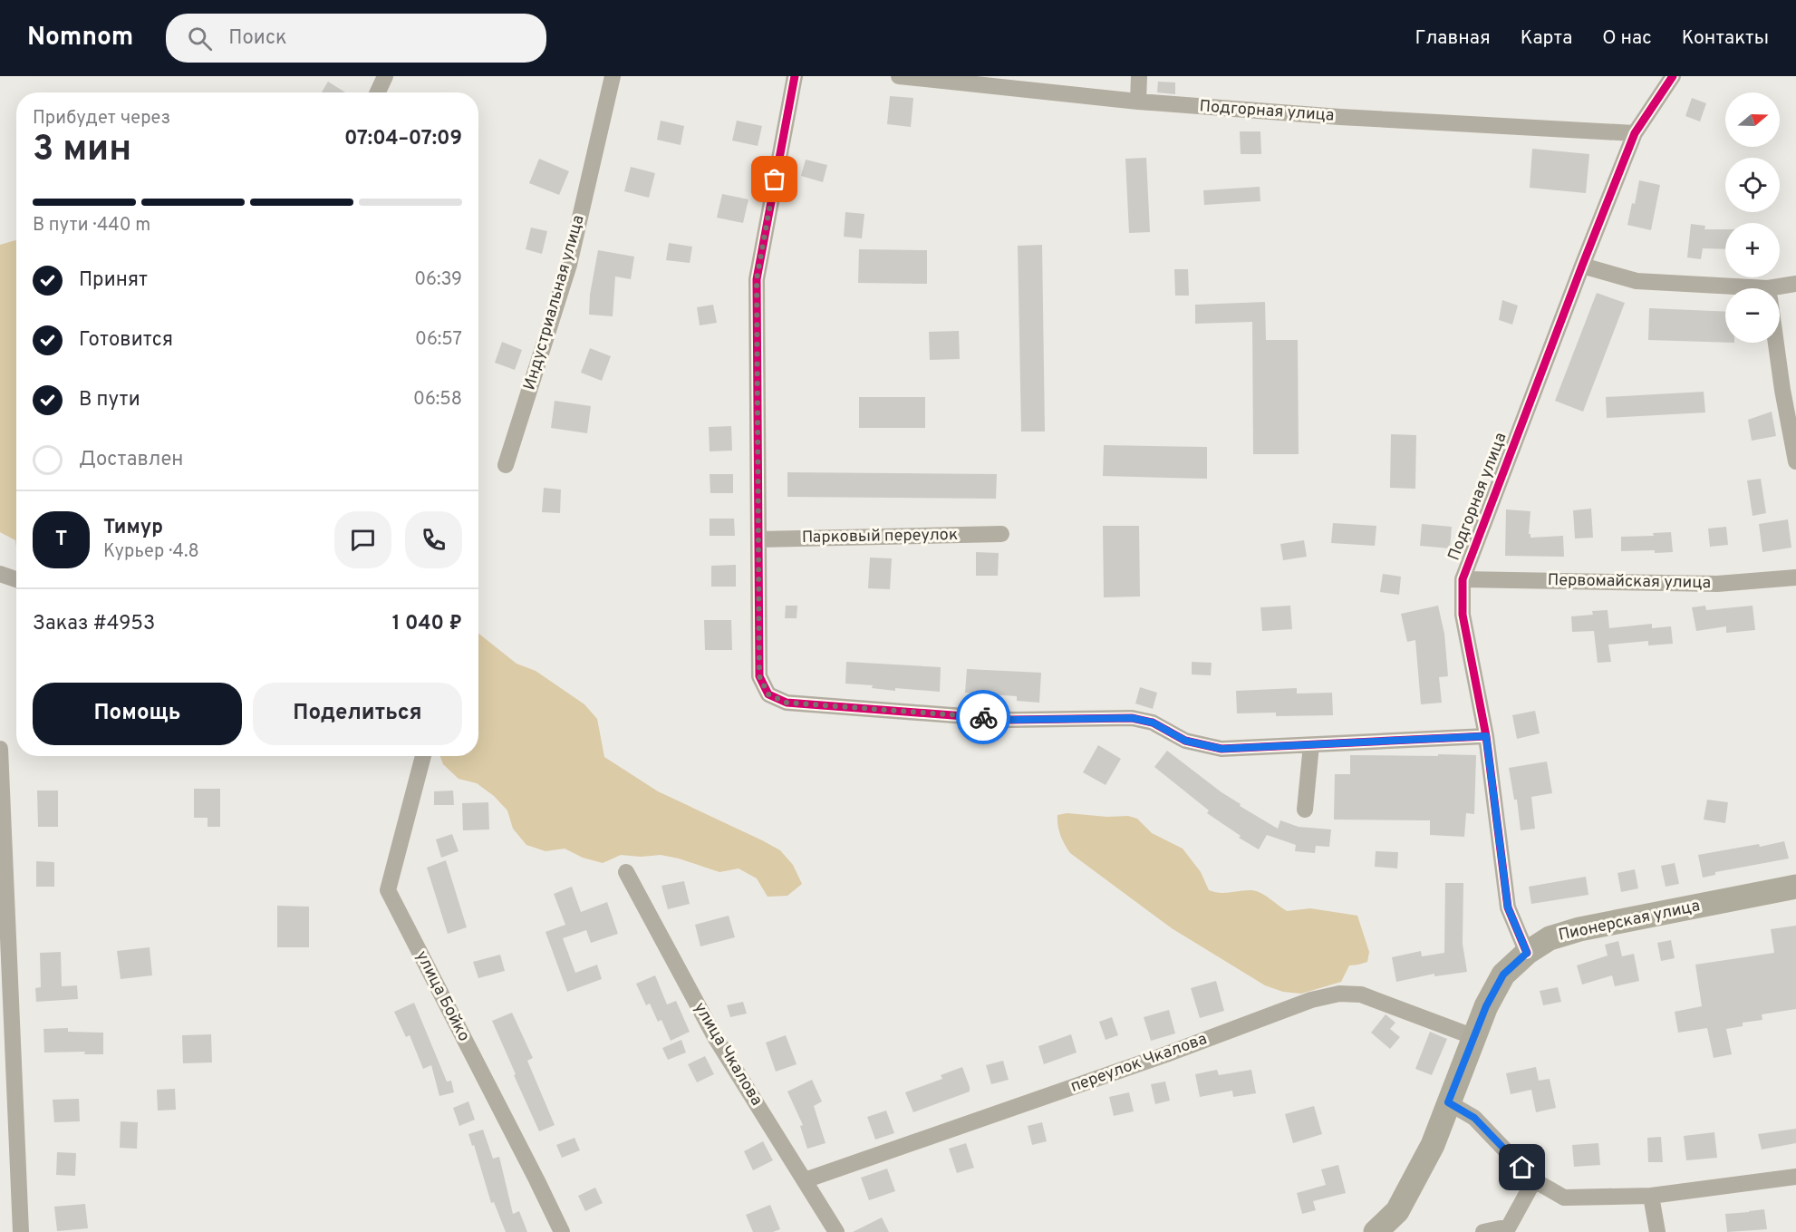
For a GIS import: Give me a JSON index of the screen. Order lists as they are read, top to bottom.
{
  "streets": {
    "main road": ["Пионерская улица"],
    "street": [
      "Подгорная улица",
      "Индустриальная улица",
      "Парковый переулок",
      "Первомайская улица",
      "улица Бойко",
      "улица Чкалова",
      "переулок Чкалова"
    ]
  },
  "crossings": [
    ["Подгорная улица", "Первомайская улица"],
    ["Подгорная улица", "Пионерская улица"],
    ["Пионерская улица", "переулок Чкалова"],
    ["улица Чкалова", "переулок Чкалова"]
  ],
  "north": "right",
  "page": {
    "header": "Nomnom",
    "search": "Поиск",
    "nav": [
      "Главная",
      "Карта",
      "О нас",
      "Контакты"
    ],
    "map_buttons": ["+", "−"],
    "heading": ["3 мин", "Прибудет через", "07:04–07:09"],
    "panel": [
      "Тимур",
      "Курьер · 4.8",
      "Заказ #4953",
      "1 040 ₽"
    ],
    "bar": "В пути · 440 m",
    "list": [
      ["Принят", "06:39"],
      ["Готовится", "06:57"],
      ["В пути", "06:58"],
      "Доставлен"
    ],
    "round": "Т",
    "buttons": ["Помощь", "Поделиться"]
  }
}
